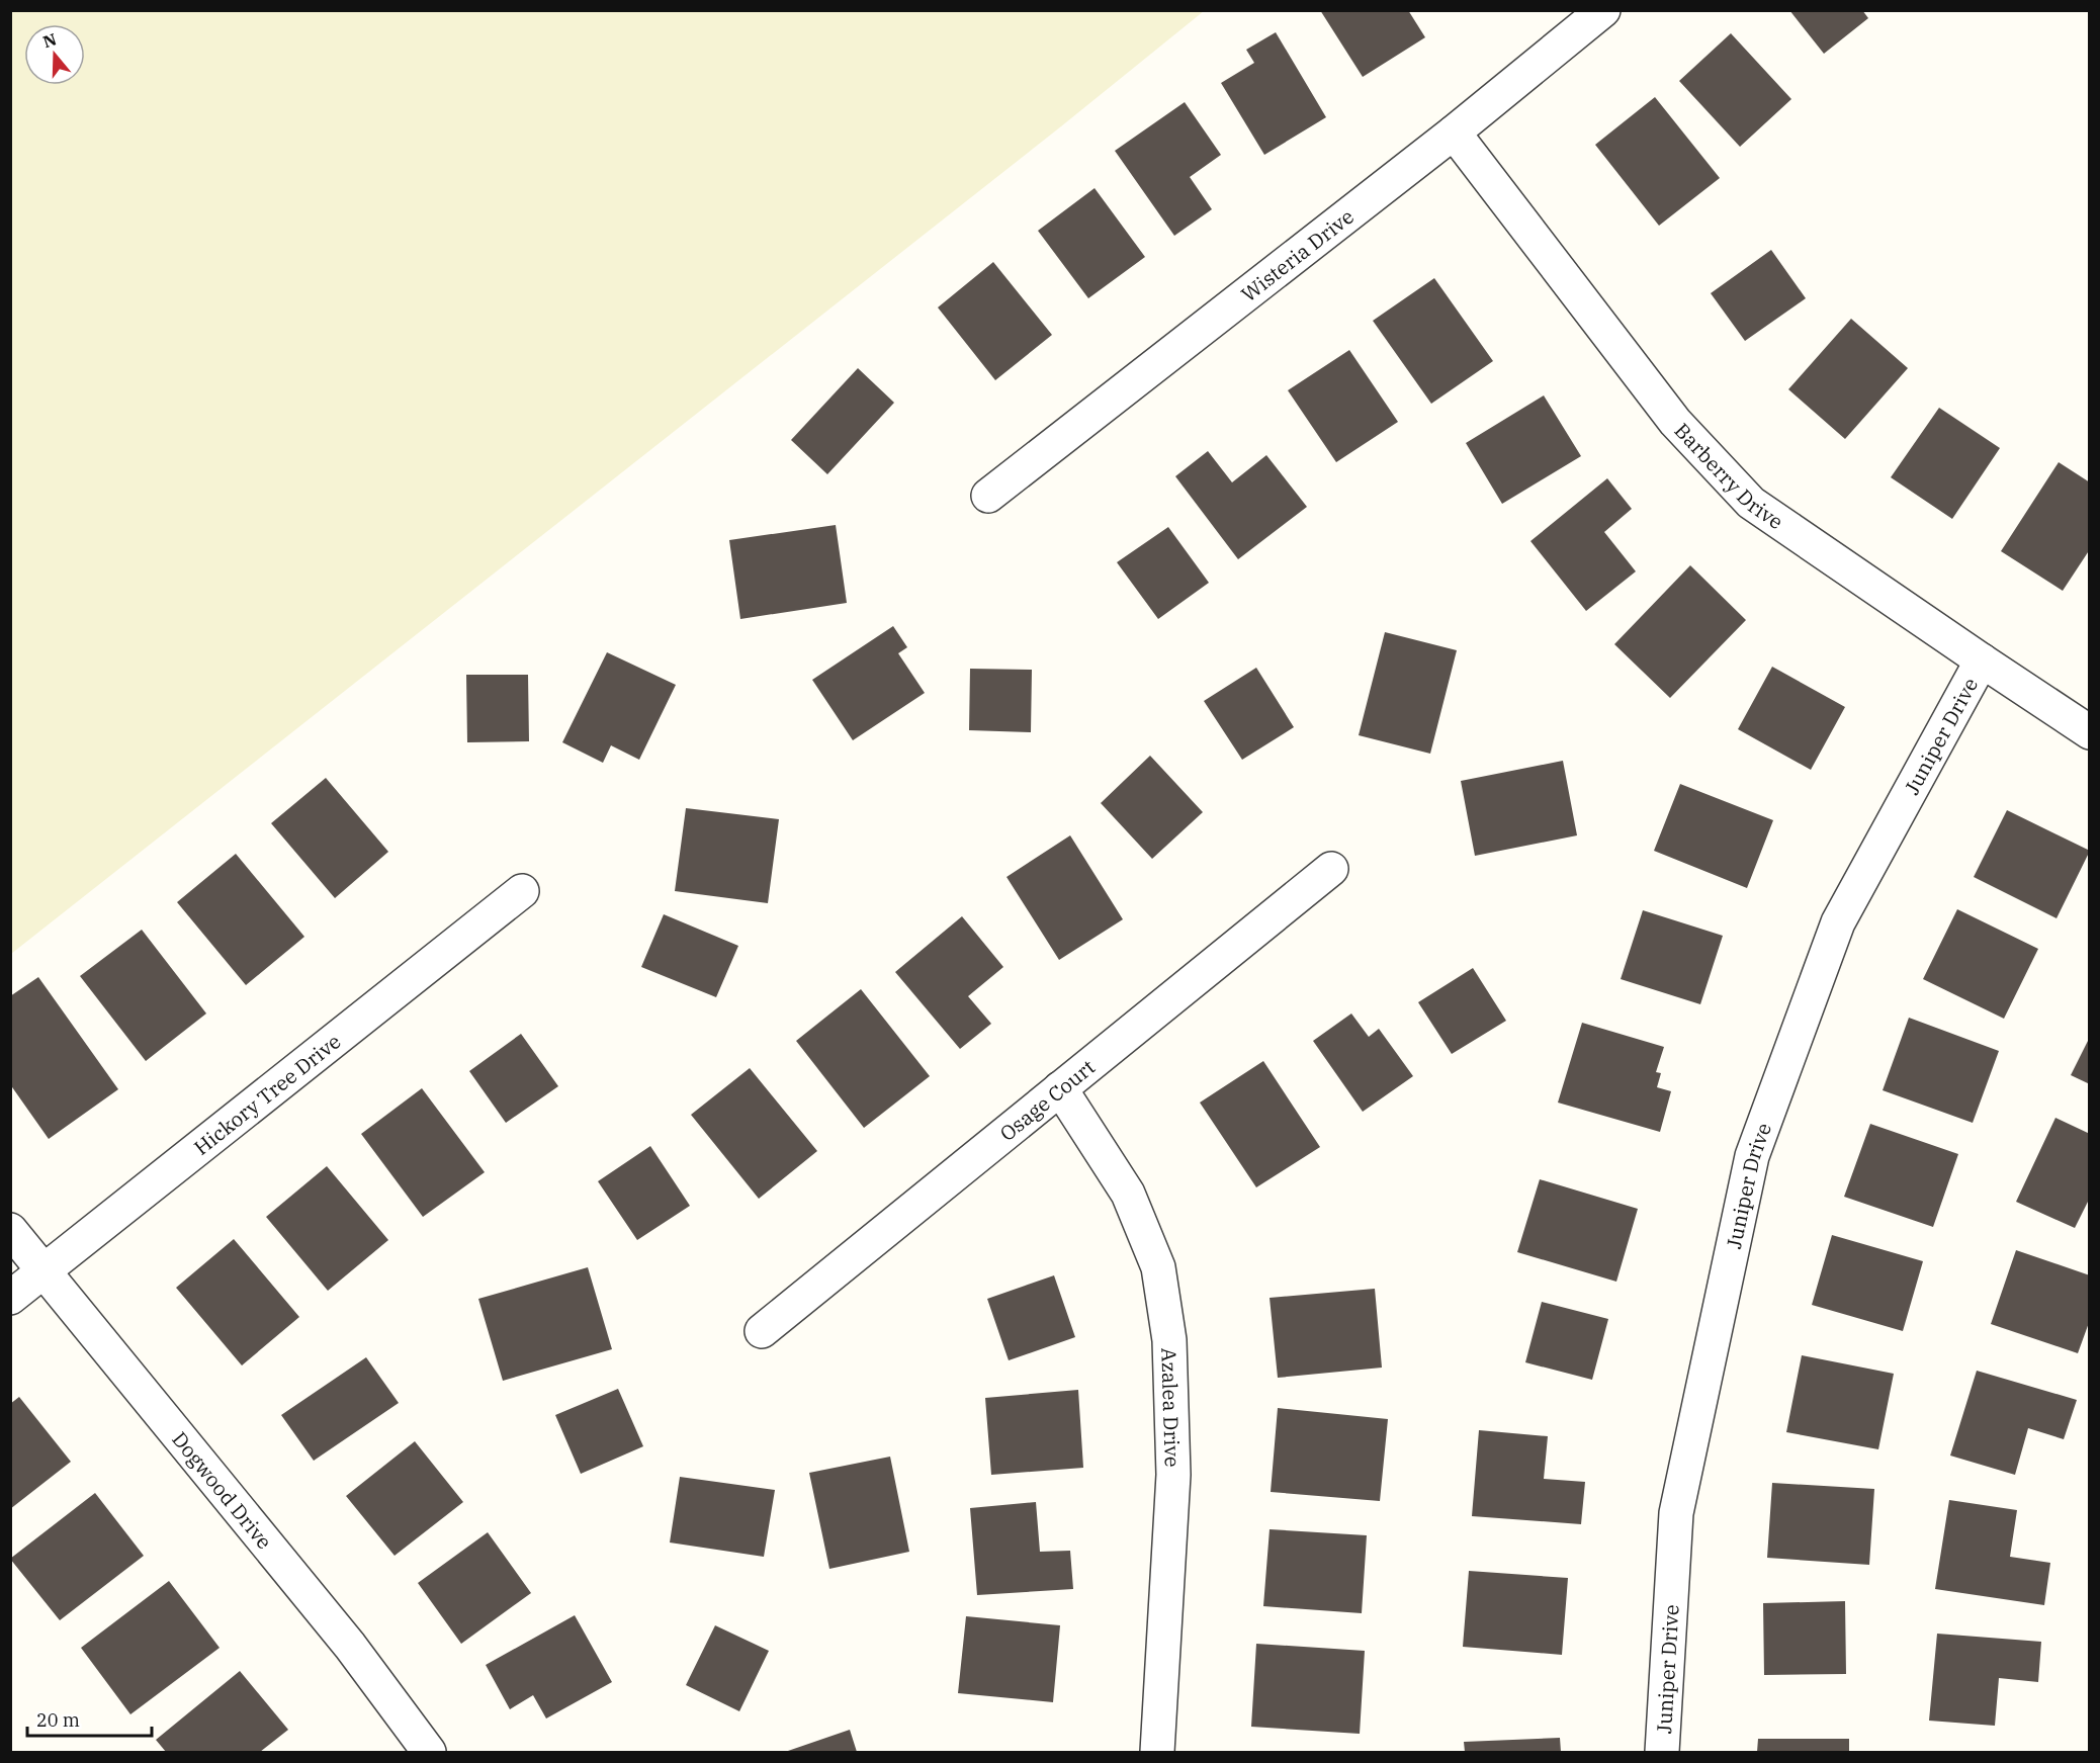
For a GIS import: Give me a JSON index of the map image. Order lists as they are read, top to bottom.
{
  "streets": {
    "street": [
      "Wisteria Drive",
      "Barberry Drive",
      "Juniper Drive",
      "Hickory Tree Drive",
      "Osage Court",
      "Azalea Drive",
      "Dogwood Drive"
    ]
  },
  "crossings": [
    ["Wisteria Drive", "Barberry Drive"],
    ["Barberry Drive", "Juniper Drive"],
    ["Hickory Tree Drive", "Dogwood Drive"],
    ["Osage Court", "Azalea Drive"]
  ],
  "scale_bar": "20 m",
  "north": "top"
}
